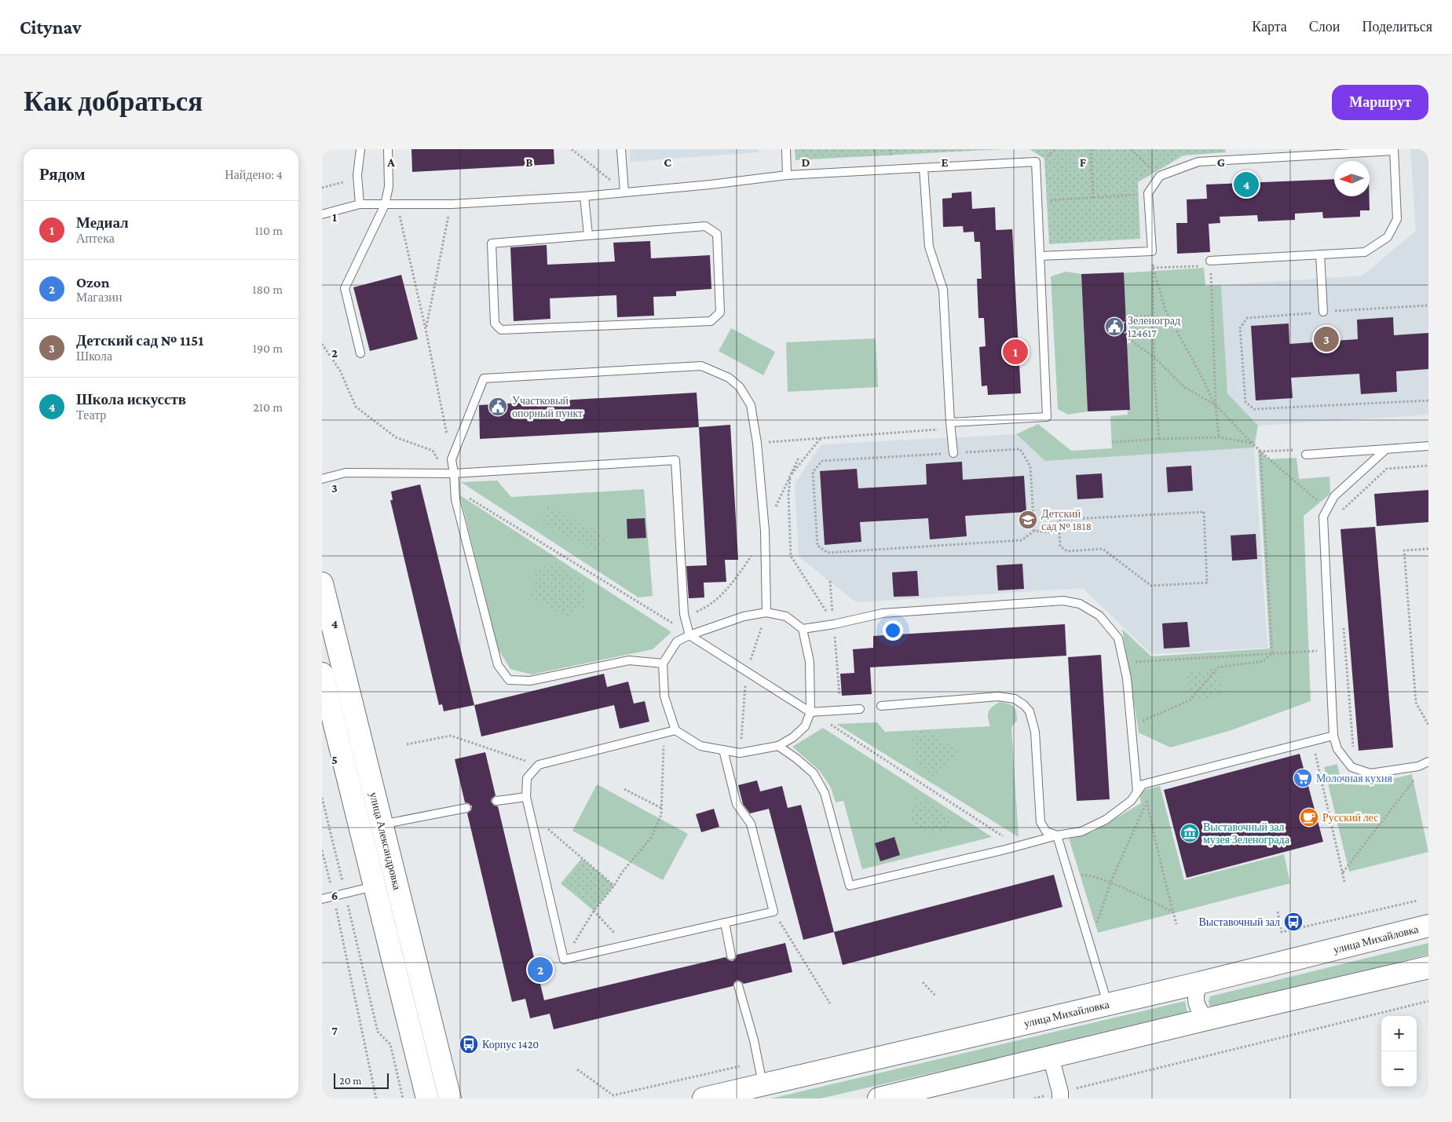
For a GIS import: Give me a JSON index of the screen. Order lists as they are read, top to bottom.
{
  "streets": {
    "main road": ["улица Александровка", "улица Михайловка"]
  },
  "places": {
    "public building": ["Зеленоград 124617", "Участковый опорный пункт"],
    "school or university": ["Детский сад № 1818"],
    "supermarket": ["Молочная кухня"],
    "cafe": ["Русский лес"],
    "museum": ["Выставочный зал музея Зеленограда"],
    "bus stop": ["Выставочный зал", "Корпус 1420"]
  },
  "scale_bar": "20 m",
  "north": "left",
  "page": {
    "header": "Citynav",
    "nav": ["Карта", "Слои", "Поделиться"],
    "buttons": "Маршрут",
    "title": "Как добраться",
    "heading": ["Рядом", "Найдено: 4"],
    "pins": [
      "4",
      "3",
      "1",
      "2"
    ],
    "list": [
      {
        "mark": "1",
        "name": "Медиал",
        "note": "Аптека",
        "value": "110 m"
      },
      {
        "mark": "2",
        "name": "Ozon",
        "note": "Магазин",
        "value": "180 m"
      },
      {
        "mark": "3",
        "name": "Детский сад № 1151",
        "note": "Школа",
        "value": "190 m"
      },
      {
        "mark": "4",
        "name": "Школа искусств",
        "note": "Театр",
        "value": "210 m"
      }
    ],
    "map_buttons": ["+", "−"],
    "scale": "20 m"
  },
  "grid": {
    "columns": [
      "A",
      "B",
      "C",
      "D",
      "E",
      "F",
      "G"
    ],
    "rows": [
      "1",
      "2",
      "3",
      "4",
      "5",
      "6",
      "7"
    ]
  }
}
